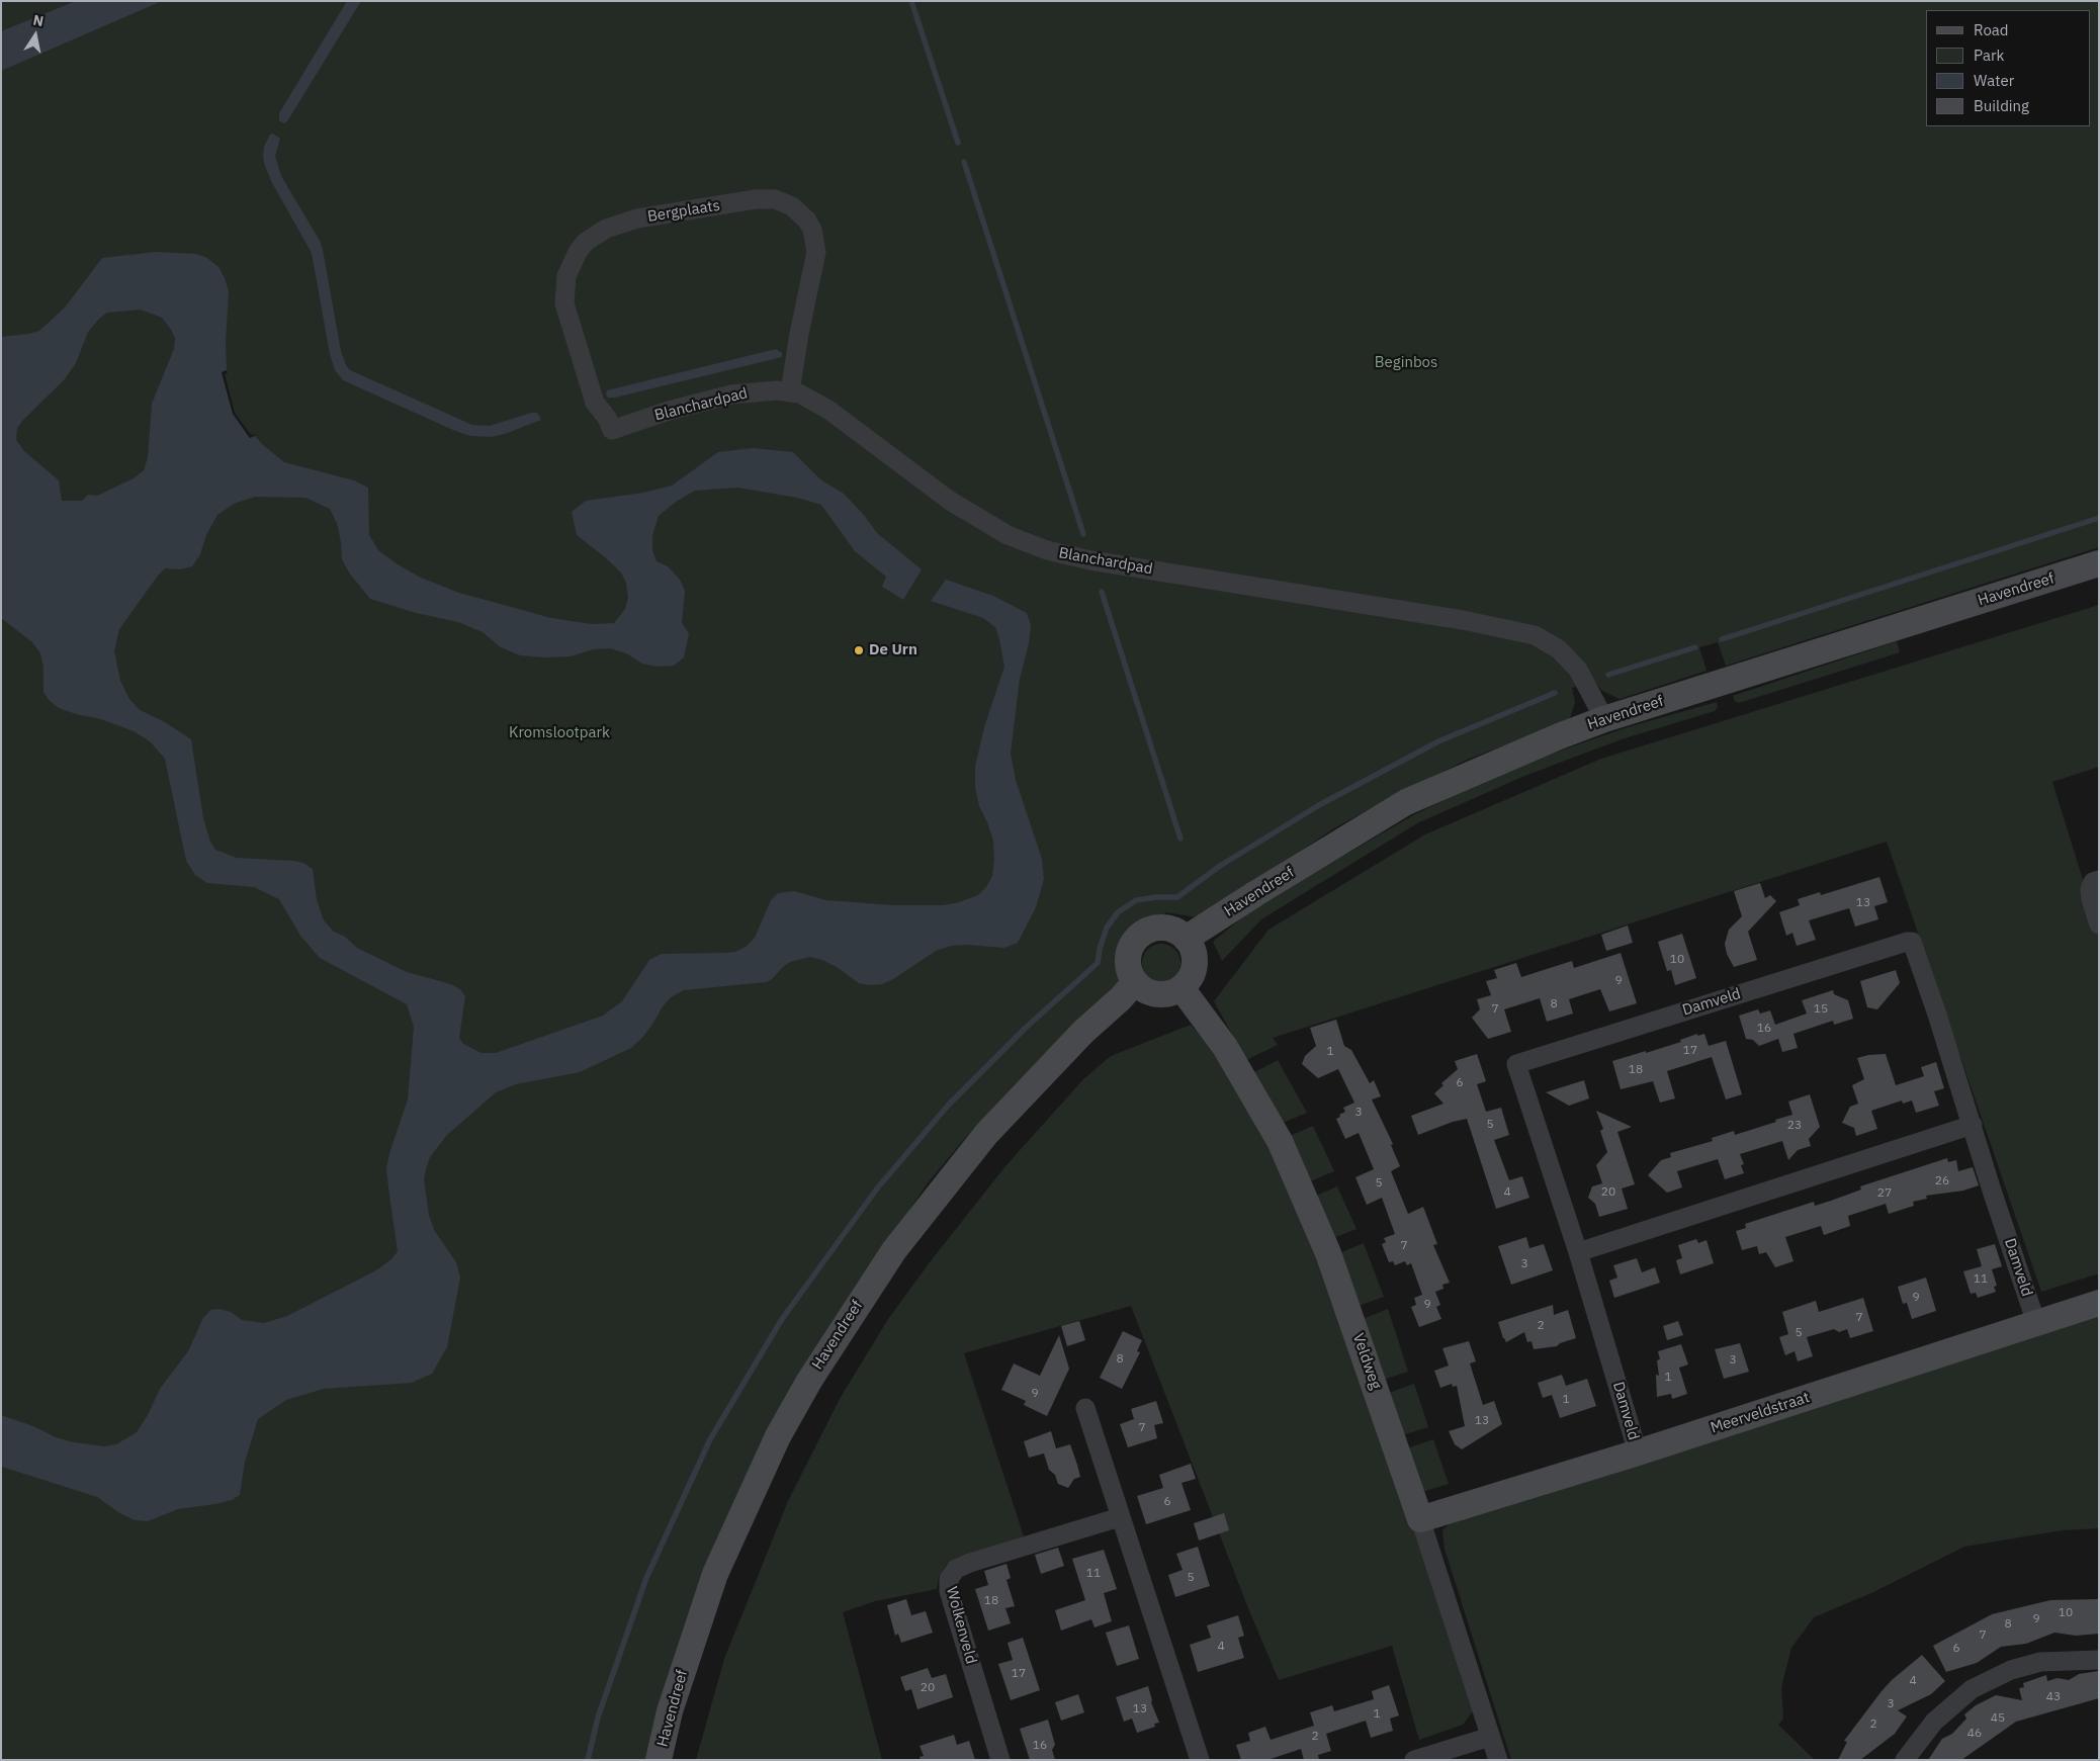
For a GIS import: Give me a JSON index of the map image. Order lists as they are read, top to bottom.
{
  "streets": {
    "street": [
      "Bergplaats",
      "Blanchardpad",
      "Havendreef",
      "Damveld",
      "Veldweg",
      "Meerveldstraat",
      "Wolkenveld"
    ]
  },
  "crossings": [
    ["Bergplaats", "Blanchardpad"],
    ["Blanchardpad", "Havendreef"],
    ["Havendreef", "Veldweg"],
    ["Damveld", "Meerveldstraat"],
    ["Veldweg", "Meerveldstraat"]
  ],
  "parks": ["Beginbos", "Kromslootpark"],
  "places": ["De Urn"],
  "house_numbers": [
    "13",
    "10",
    "9",
    "8",
    "7",
    "15",
    "16",
    "17",
    "1",
    "18",
    "6",
    "3",
    "5",
    "23",
    "26",
    "5",
    "4",
    "20",
    "27",
    "7",
    "3",
    "11",
    "9",
    "9",
    "7",
    "2",
    "5",
    "8",
    "3",
    "1",
    "9",
    "1",
    "13",
    "7",
    "6",
    "11",
    "5",
    "18",
    "10",
    "9",
    "8",
    "7",
    "4",
    "6",
    "17",
    "4",
    "20",
    "43",
    "3",
    "13",
    "1",
    "45",
    "2",
    "46",
    "2",
    "16"
  ],
  "legend": [
    "Road",
    "Park",
    "Water",
    "Building"
  ],
  "north": "top"
}
